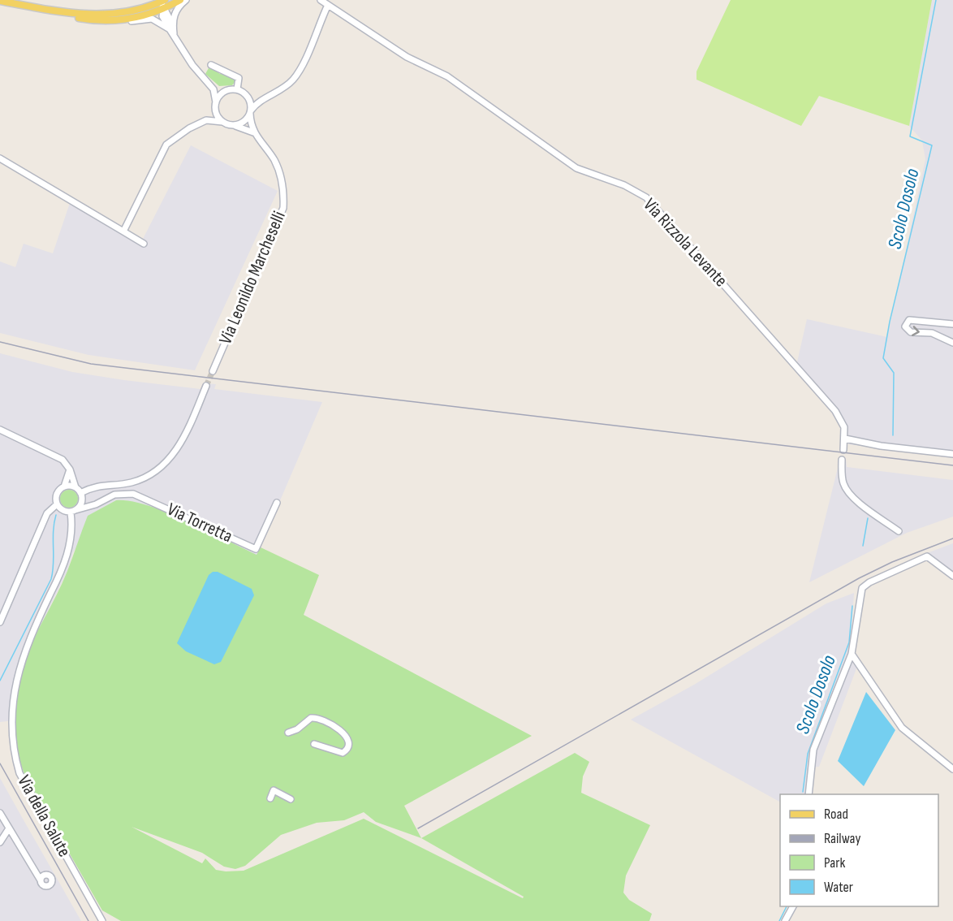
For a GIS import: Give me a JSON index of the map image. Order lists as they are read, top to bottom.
{
  "streets": {
    "street": [
      "Via Rizzola Levante",
      "Via Leonildo Marcheselli",
      "Via Torretta",
      "Via della Salute"
    ]
  },
  "crossings": [
    ["Via Torretta", "Via della Salute"]
  ],
  "water": ["Scolo Dosolo"],
  "legend": [
    "Road",
    "Railway",
    "Park",
    "Water"
  ]
}
